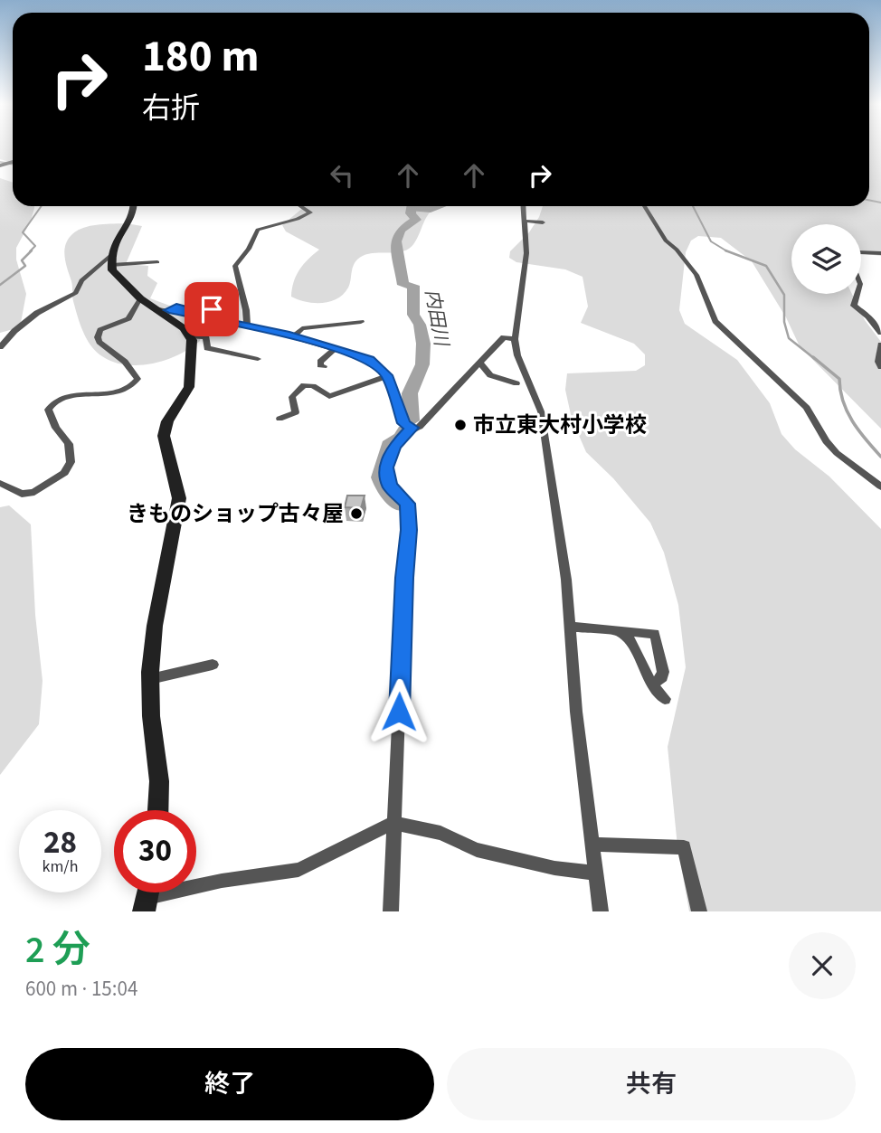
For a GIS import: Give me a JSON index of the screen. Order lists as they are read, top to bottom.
{
  "water": ["内田川"],
  "places": ["市立東大村小学校", "きものショップ古々屋"],
  "page": {
    "turn": ["180 m", "右折"],
    "speed": "28 km/h",
    "limit": "30",
    "heading": ["2 分", "600 m · 15:04"],
    "buttons": ["終了", "共有"]
  }
}
